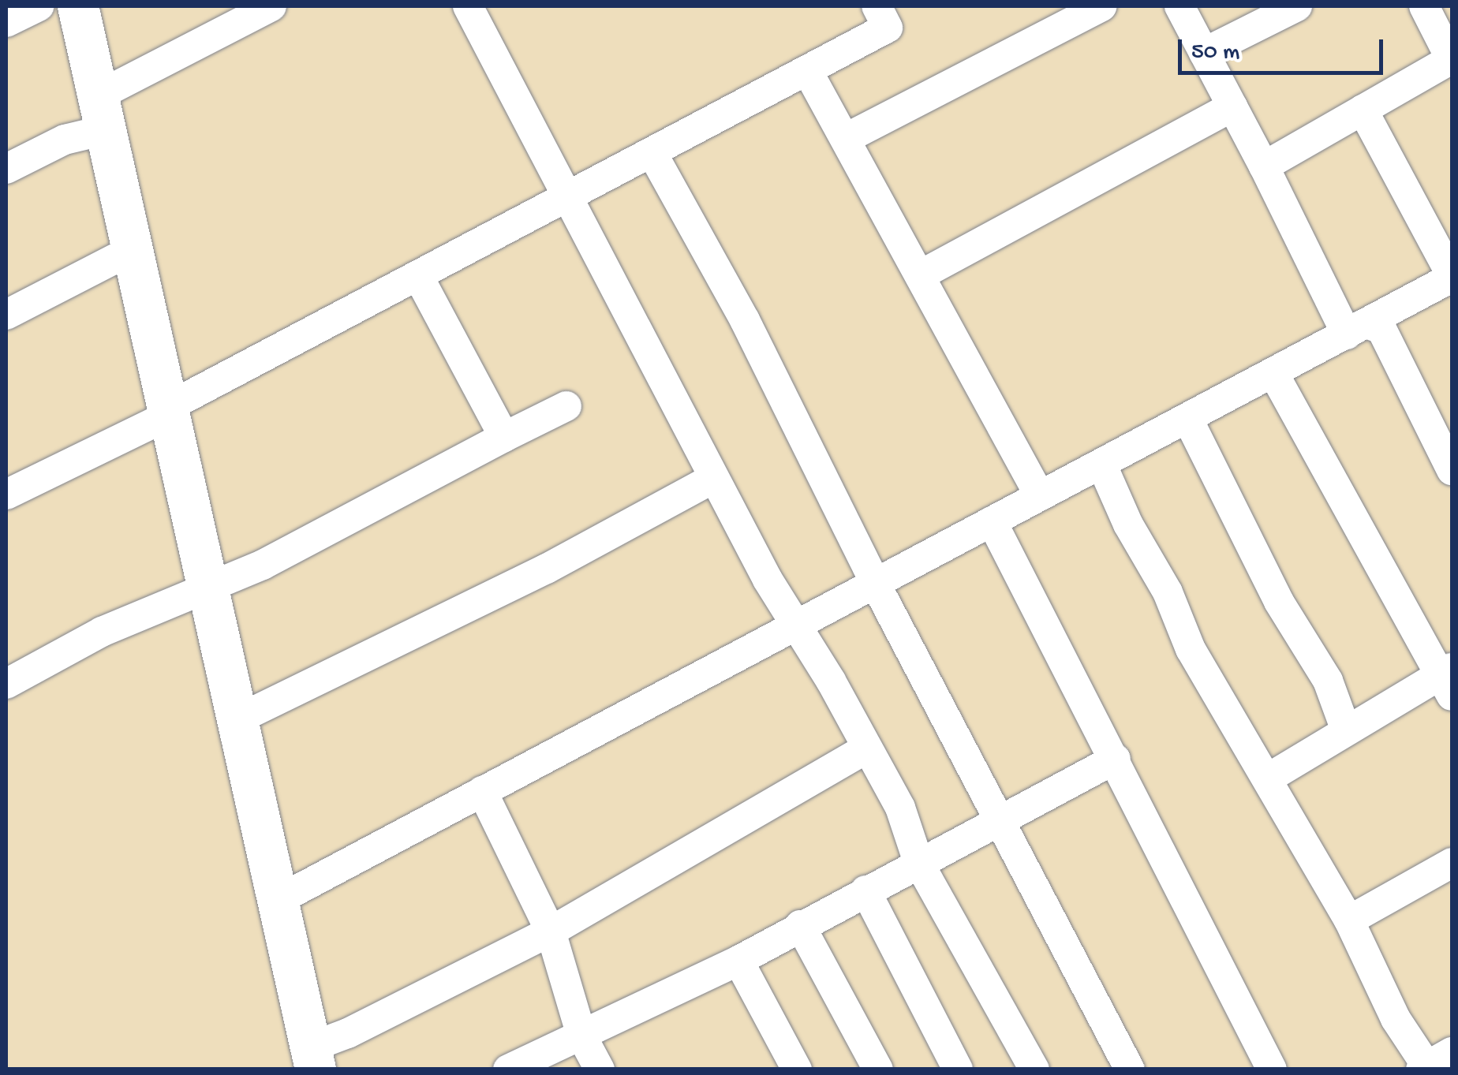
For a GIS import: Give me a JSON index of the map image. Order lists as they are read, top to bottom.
{
  "scale_bar": "50 m"
}
